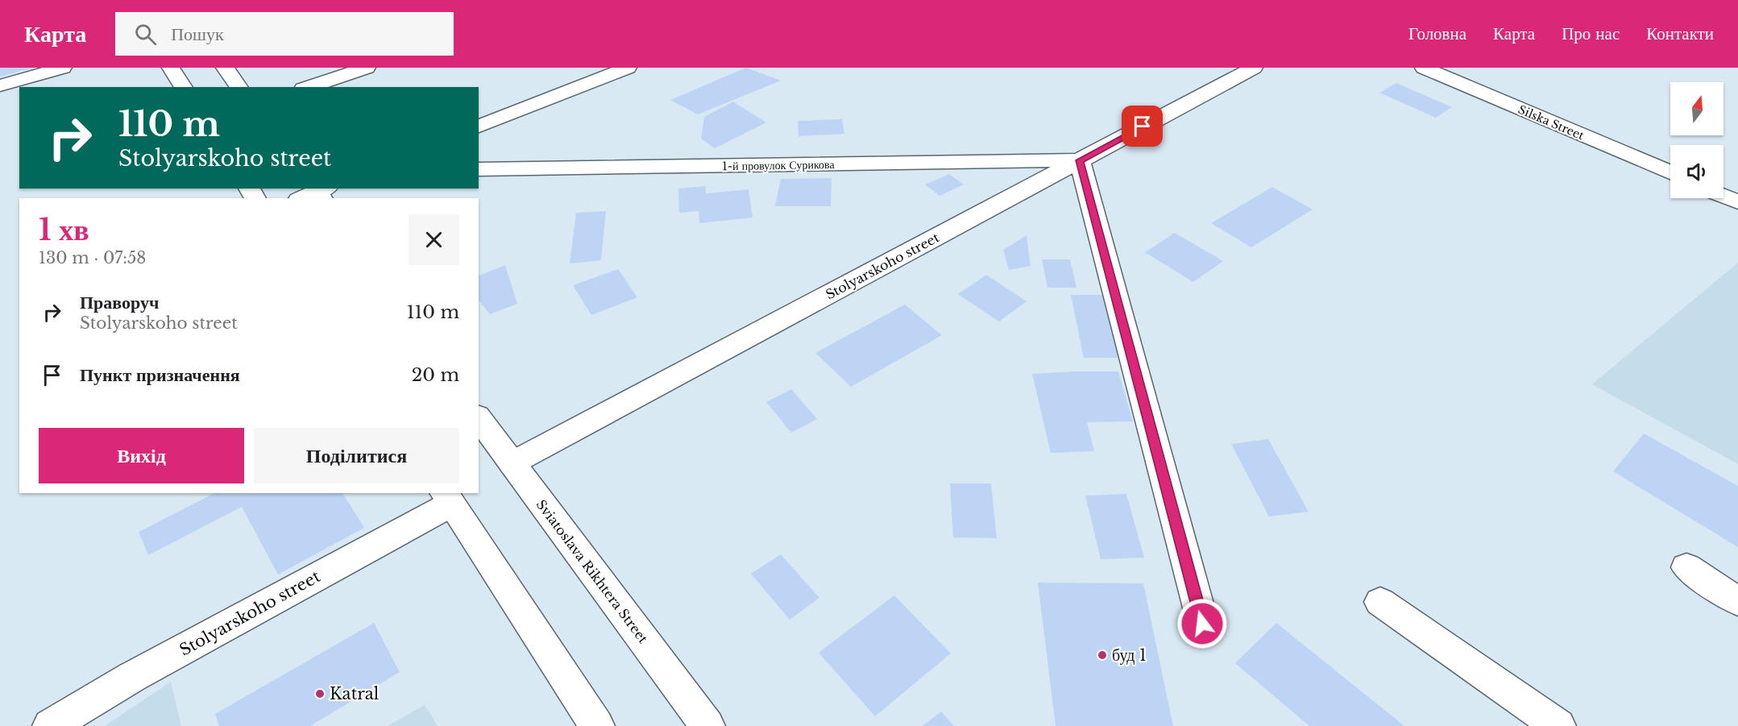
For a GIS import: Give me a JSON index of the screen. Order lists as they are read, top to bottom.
{
  "streets": {
    "street": [
      "Silska Street",
      "1-й провулок Сурикова",
      "Stolyarskoho street",
      "Sviatoslava Rikhtera Street"
    ]
  },
  "crossings": [
    ["1-й провулок Сурикова", "Stolyarskoho street"],
    ["Stolyarskoho street", "Sviatoslava Rikhtera Street"]
  ],
  "places": ["буд 1", "Katral"],
  "north": "top",
  "page": {
    "header": "Карта",
    "search": "Пошук",
    "nav": [
      "Головна",
      "Карта",
      "Про нас",
      "Контакти"
    ],
    "turn": ["110 m", "Stolyarskoho street"],
    "heading": ["1 хв", "130 m · 07:58"],
    "list": [
      {
        "name": "Праворуч",
        "note": "Stolyarskoho street",
        "value": "110 m"
      },
      {
        "name": "Пункт призначення",
        "value": "20 m"
      }
    ],
    "buttons": ["Вихід", "Поділитися"]
  }
}
